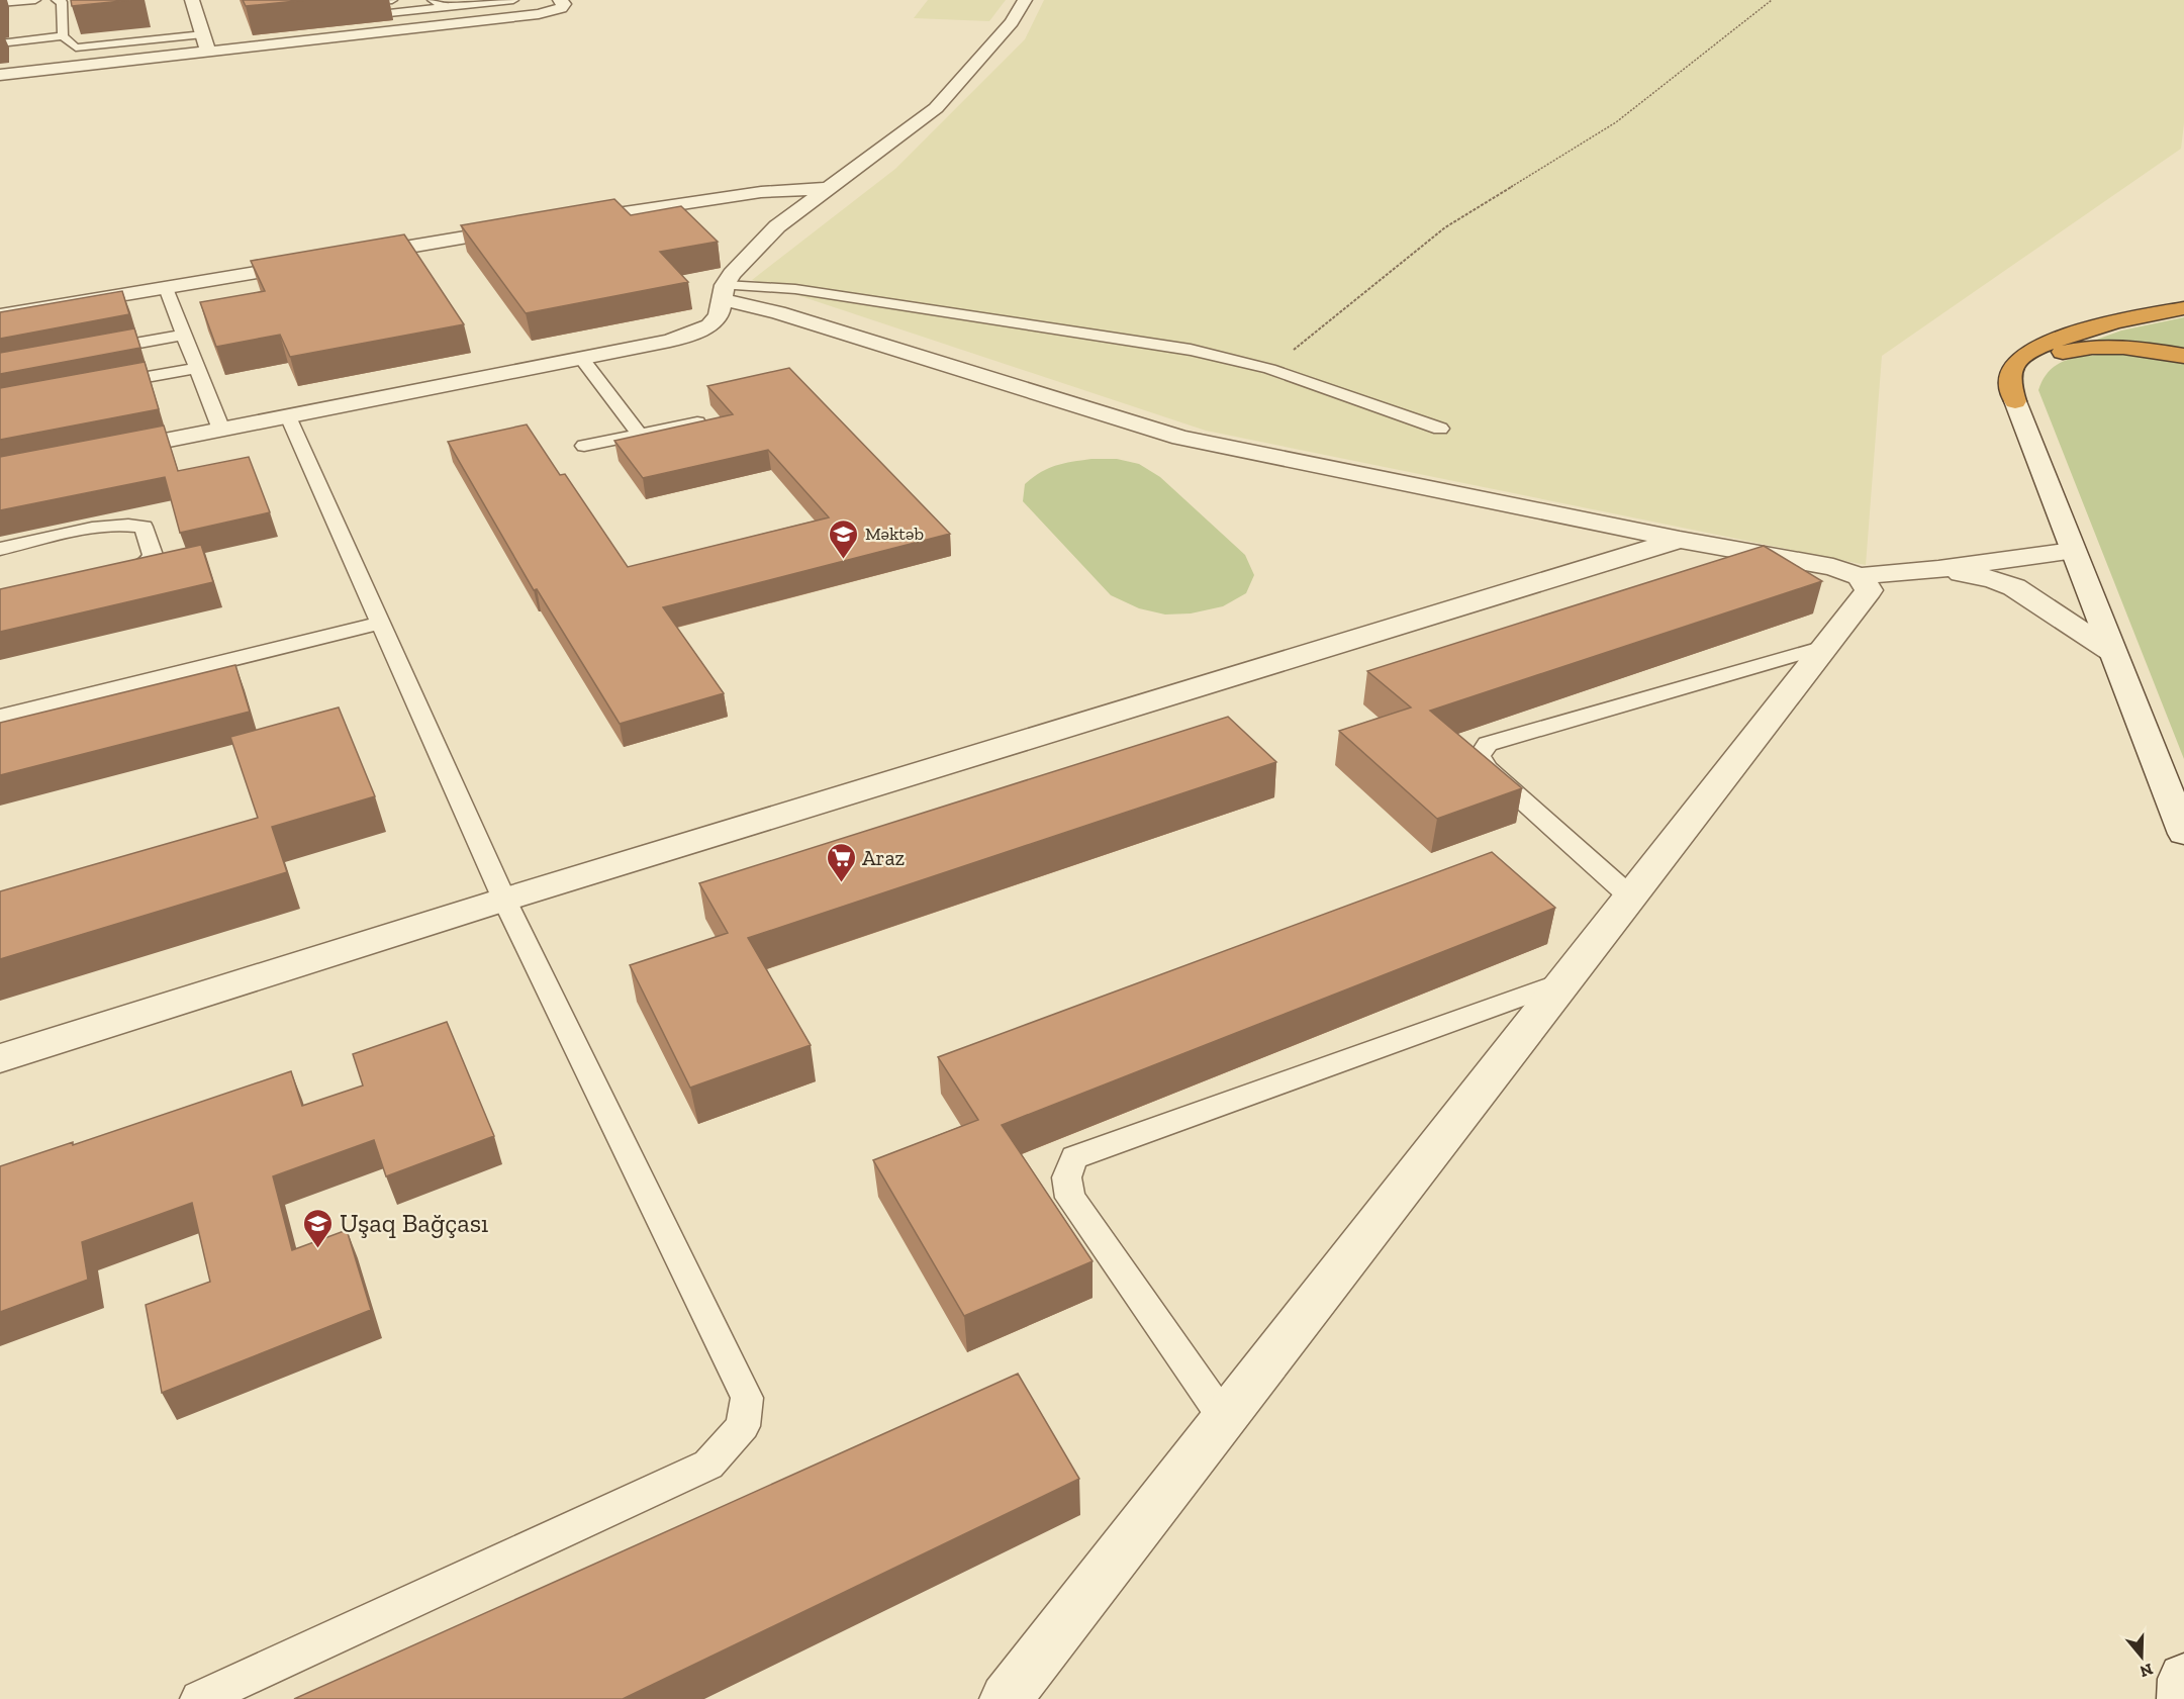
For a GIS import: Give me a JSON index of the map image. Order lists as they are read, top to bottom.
{
  "places": {
    "school or university": ["Məktəb", "Uşaq Bağçası"],
    "supermarket": ["Araz"]
  },
  "north": "bottom"
}
